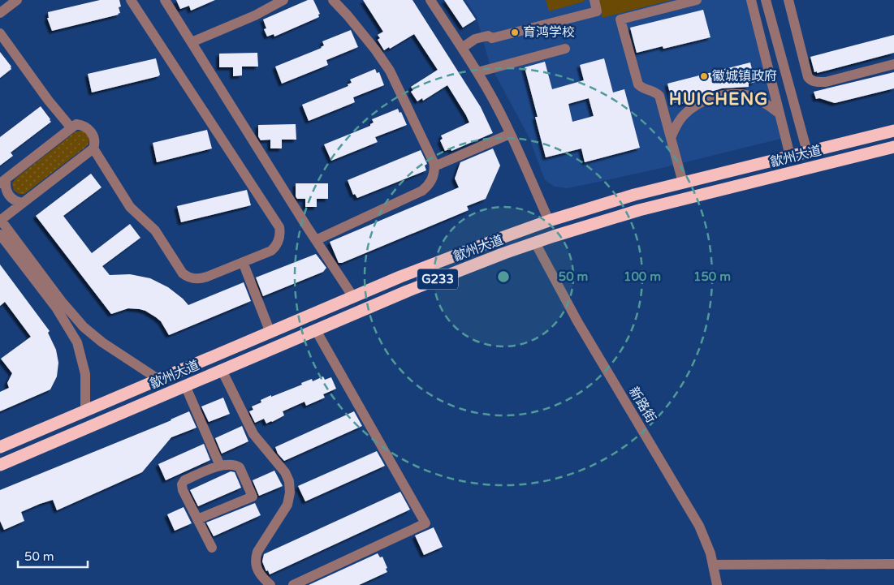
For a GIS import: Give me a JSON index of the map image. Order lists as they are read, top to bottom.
{
  "streets": {
    "highway": ["歙州大道", "G233"],
    "street": ["新路街"]
  },
  "crossings": [
    ["歙州大道", "新路街"]
  ],
  "districts": ["HUICHENG"],
  "places": ["育鸿学校", "徽城镇政府"],
  "scale_bar": "50 m",
  "rings": ["50 m", "100 m", "150 m"]
}
